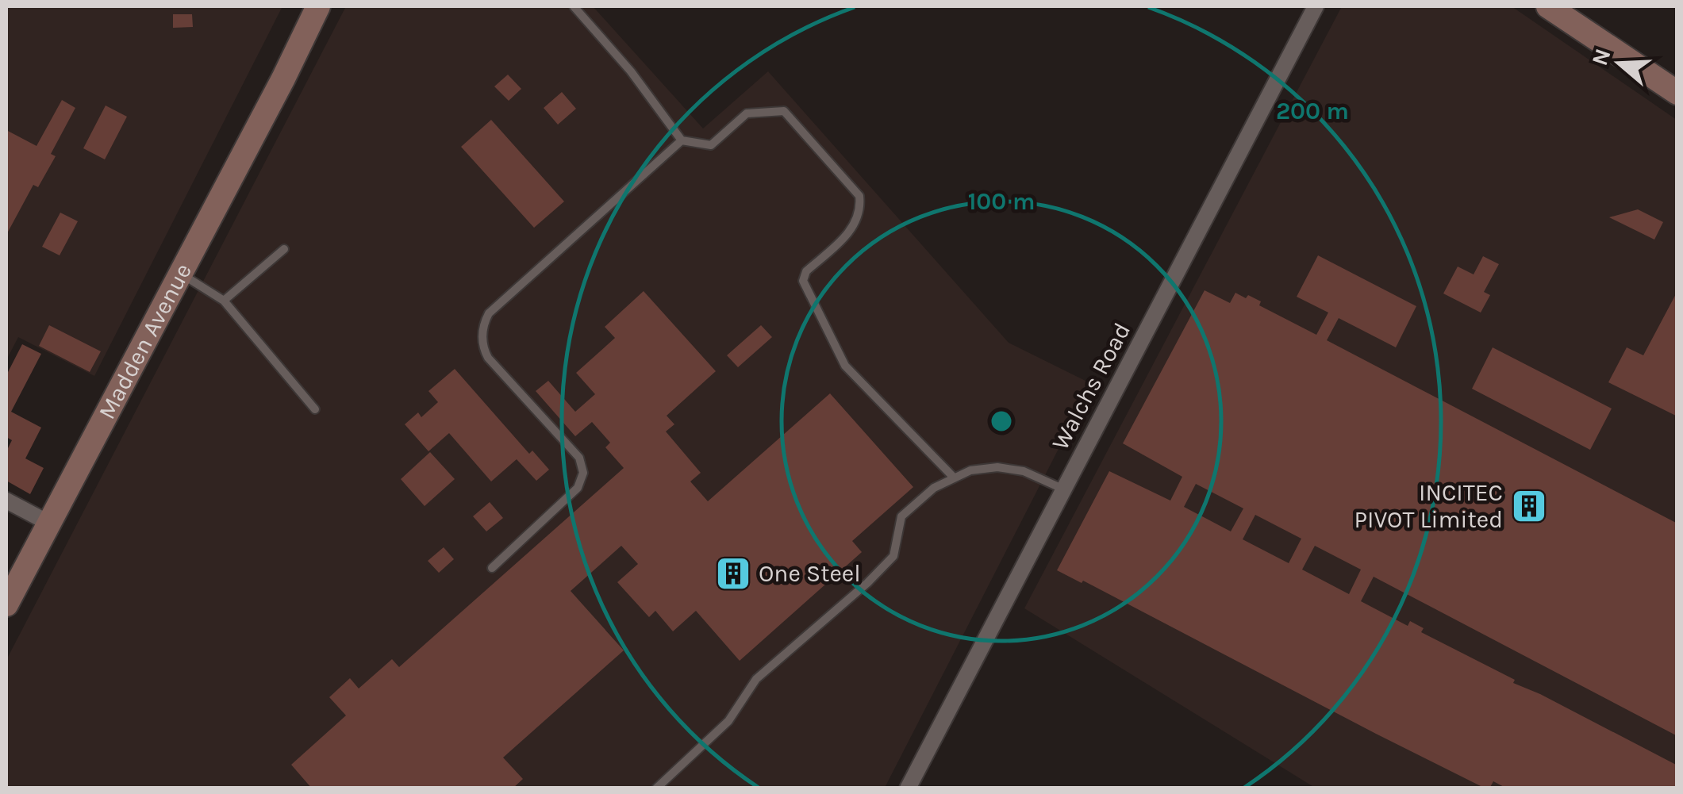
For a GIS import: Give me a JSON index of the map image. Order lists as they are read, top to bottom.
{
  "streets": {
    "street": ["Madden Avenue", "Walchs Road"]
  },
  "places": {
    "building": ["INCITEC PIVOT Limited", "One Steel"]
  },
  "north": "left",
  "rings": ["200 m", "100 m"]
}
